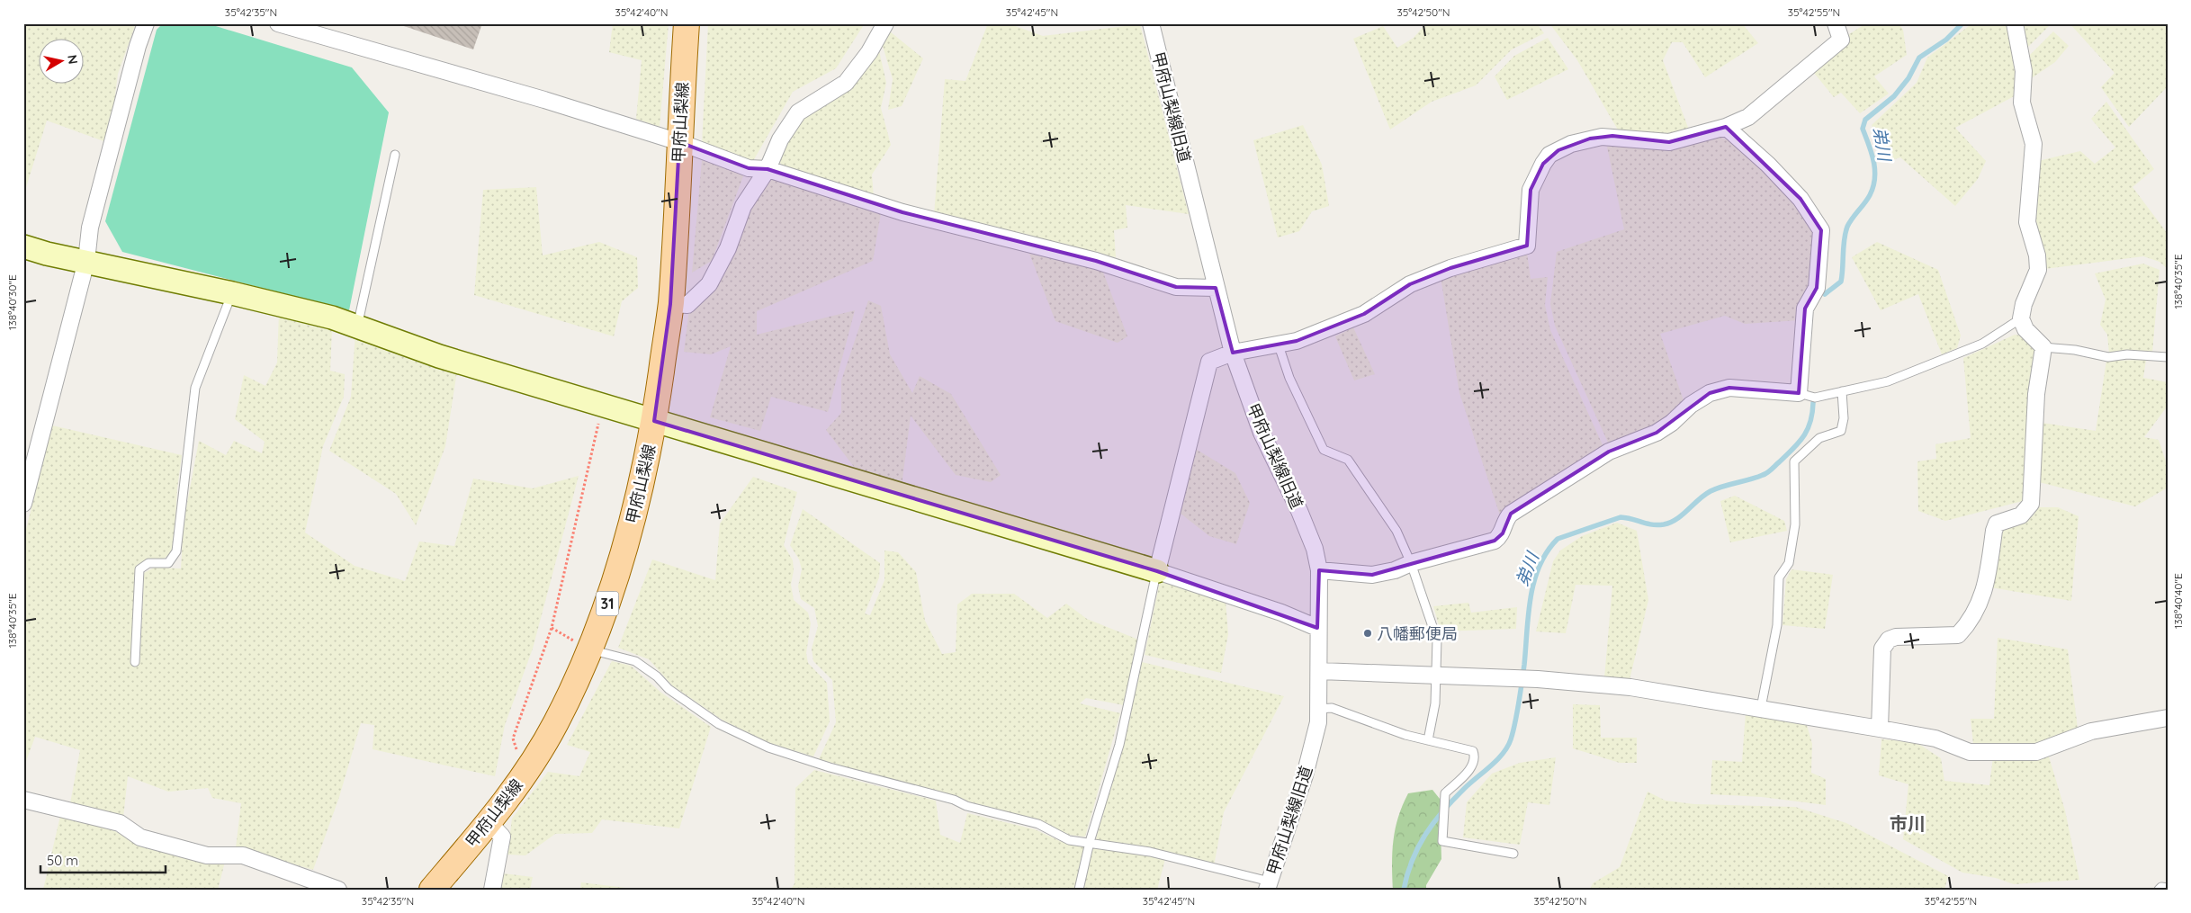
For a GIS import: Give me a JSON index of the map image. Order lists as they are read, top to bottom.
{
  "streets": {
    "main road": ["甲府山梨線", "31"],
    "street": ["甲府山梨線旧道"]
  },
  "districts": ["市川"],
  "water": ["弟川"],
  "places": ["八幡郵便局"],
  "scale_bar": "50 m",
  "north": "right",
  "coordinates": [
    "35°42'35\"N",
    "35°42'40\"N",
    "35°42'45\"N",
    "35°42'50\"N",
    "35°42'55\"N",
    "138°40'35\"E",
    "138°40'30\"E",
    "138°40'40\"E"
  ]
}
